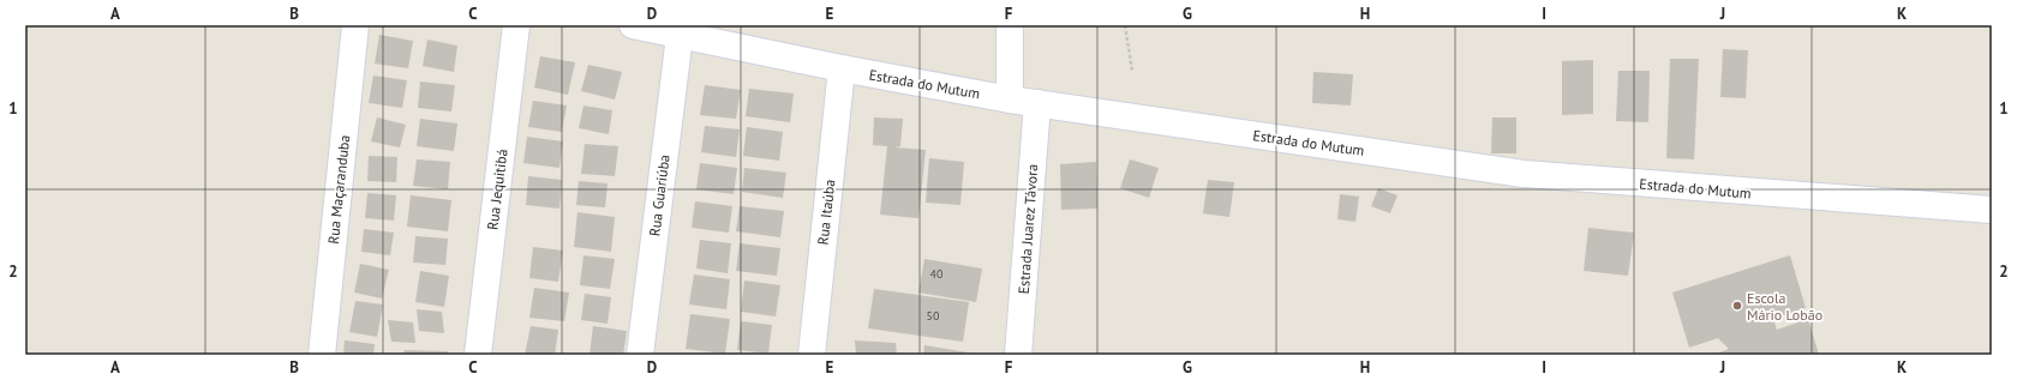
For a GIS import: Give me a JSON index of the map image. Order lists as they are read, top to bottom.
{
  "streets": {
    "street": [
      "Estrada do Mutum",
      "Rua Maçaranduba",
      "Rua Jequitibá",
      "Rua Guariúba",
      "Rua Itaúba",
      "Estrada Juarez Távora"
    ]
  },
  "crossings": [
    ["Estrada do Mutum", "Rua Guariúba"],
    ["Estrada do Mutum", "Rua Itaúba"],
    ["Estrada do Mutum", "Estrada Juarez Távora"]
  ],
  "places": ["Escola Mário Lobão"],
  "house_numbers": ["40", "50"],
  "grid": {
    "columns": [
      "A",
      "B",
      "C",
      "D",
      "E",
      "F",
      "G",
      "H",
      "I",
      "J",
      "K"
    ],
    "rows": ["1", "2"]
  }
}
